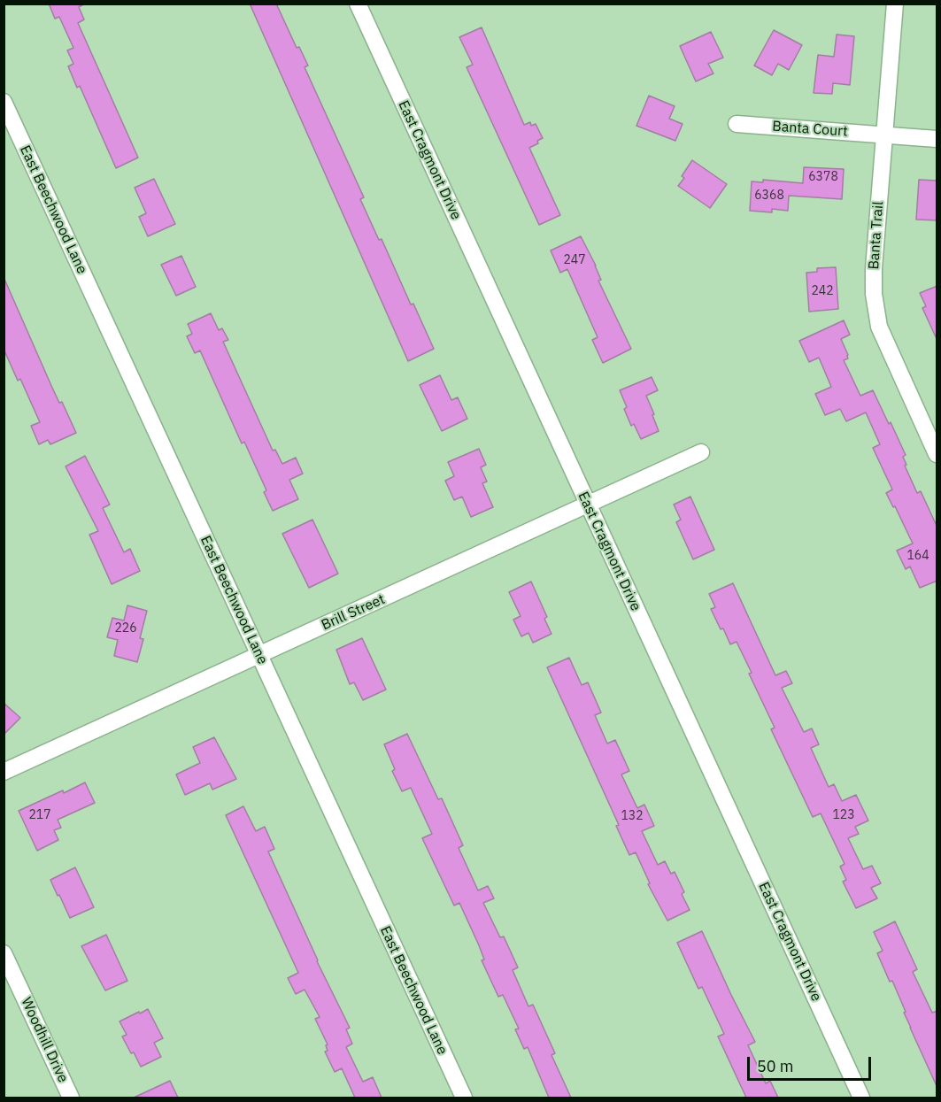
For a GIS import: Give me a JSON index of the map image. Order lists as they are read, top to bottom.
{
  "streets": {
    "street": [
      "Banta Court",
      "East Cragmont Drive",
      "East Beechwood Lane",
      "Banta Trail",
      "Brill Street",
      "Woodhill Drive"
    ]
  },
  "crossings": [
    ["Banta Court", "Banta Trail"],
    ["East Cragmont Drive", "Brill Street"],
    ["East Beechwood Lane", "Brill Street"]
  ],
  "house_numbers": [
    "6378",
    "6368",
    "247",
    "242",
    "164",
    "226",
    "217",
    "123",
    "132"
  ],
  "scale_bar": "50 m"
}
